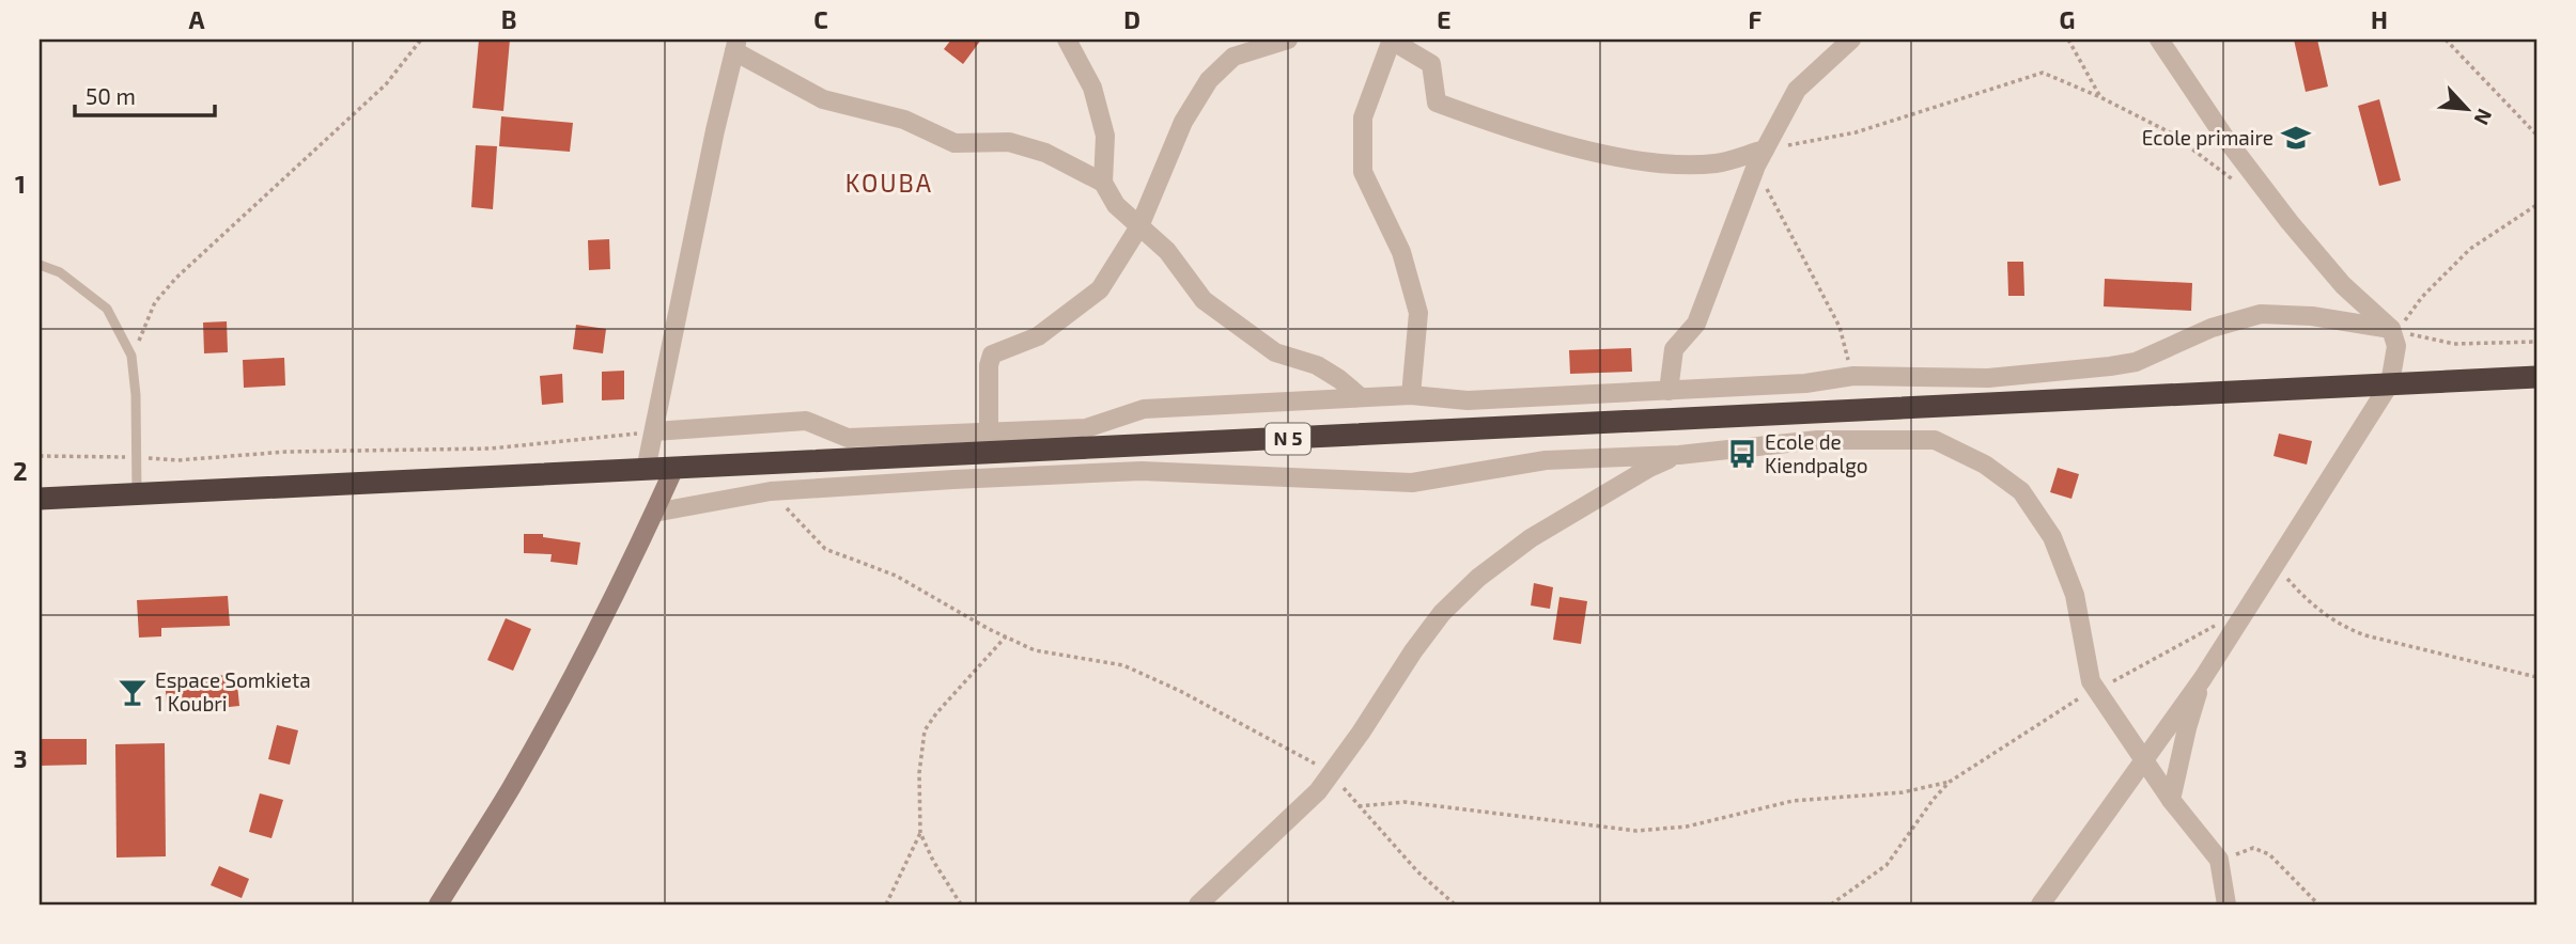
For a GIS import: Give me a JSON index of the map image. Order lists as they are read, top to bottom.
{
  "streets": {
    "highway": ["N 5"]
  },
  "districts": ["KOUBA"],
  "places": {
    "school or university": ["Ecole primaire"],
    "bus stop": ["Ecole de Kiendpalgo"],
    "bar": ["Espace Somkieta 1 Koubri"]
  },
  "scale_bar": "50 m",
  "north": "bottom right",
  "grid": {
    "columns": [
      "A",
      "B",
      "C",
      "D",
      "E",
      "F",
      "G",
      "H"
    ],
    "rows": ["1", "2", "3"]
  }
}
